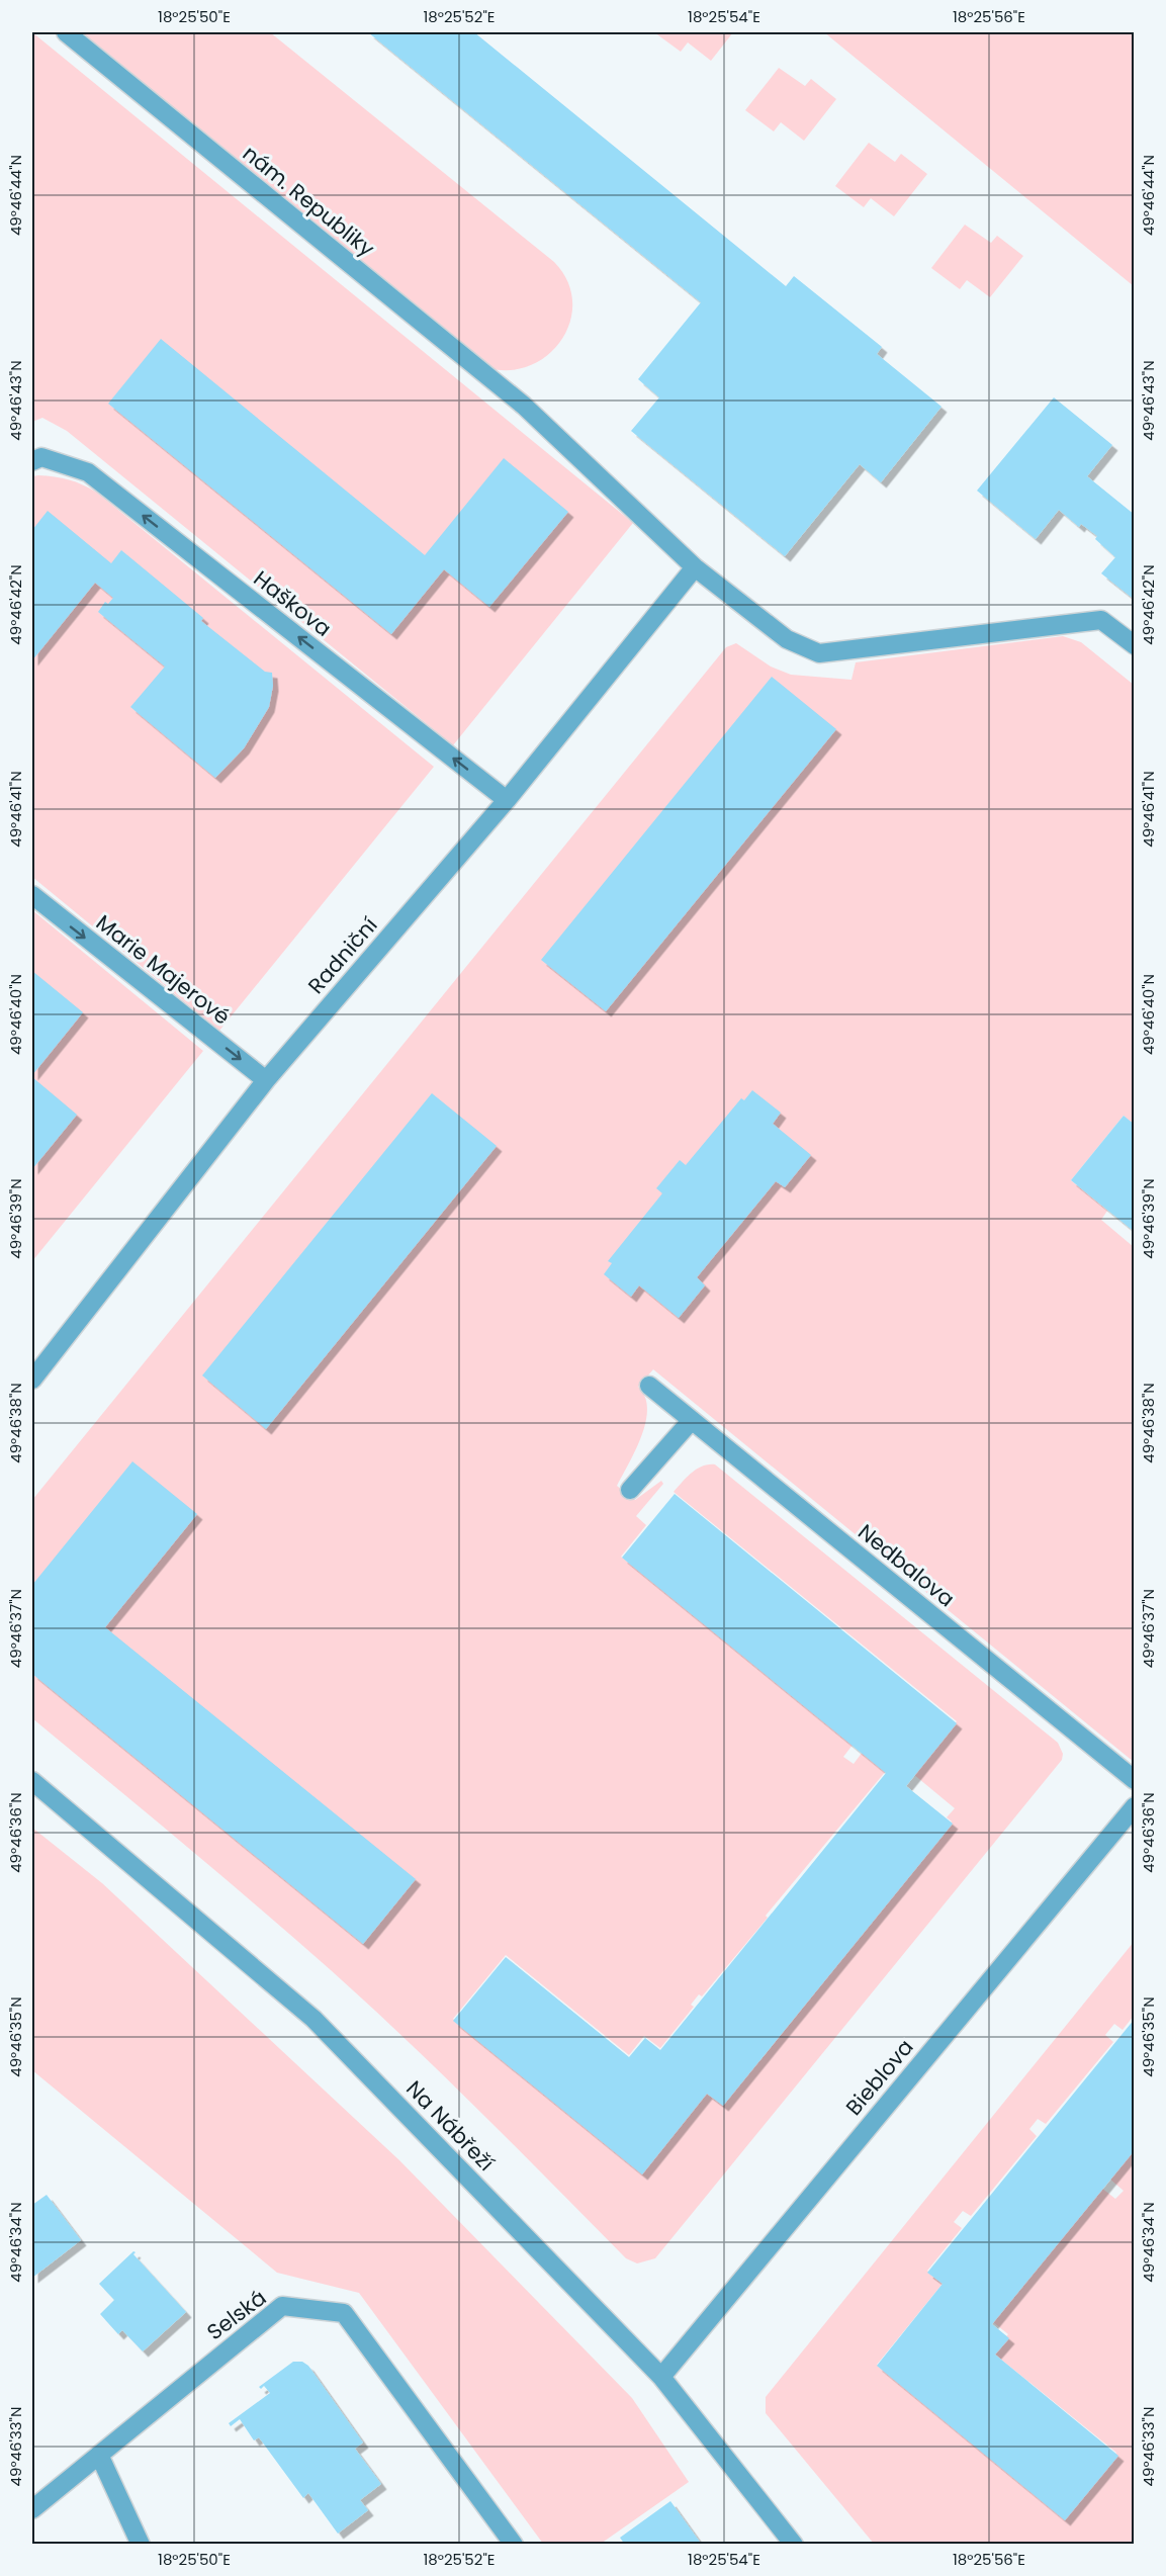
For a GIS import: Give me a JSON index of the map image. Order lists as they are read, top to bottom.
{
  "streets": {
    "street": [
      "nám. Republiky",
      "Haškova",
      "Radniční",
      "Marie Majerové",
      "Nedbalova",
      "Bieblova",
      "Na Nábřeží",
      "Selská"
    ]
  },
  "crossings": [
    ["nám. Republiky", "Radniční"],
    ["Haškova", "Radniční"],
    ["Radniční", "Marie Majerové"],
    ["Bieblova", "Na Nábřeží"]
  ],
  "one_way": ["Haškova", "Marie Majerové"],
  "coordinates": [
    "18°25'50\"E",
    "18°25'52\"E",
    "18°25'54\"E",
    "18°25'56\"E",
    "49°46'44\"N",
    "49°46'43\"N",
    "49°46'42\"N",
    "49°46'41\"N",
    "49°46'40\"N",
    "49°46'39\"N",
    "49°46'38\"N",
    "49°46'37\"N",
    "49°46'36\"N",
    "49°46'35\"N",
    "49°46'34\"N",
    "49°46'33\"N"
  ]
}
